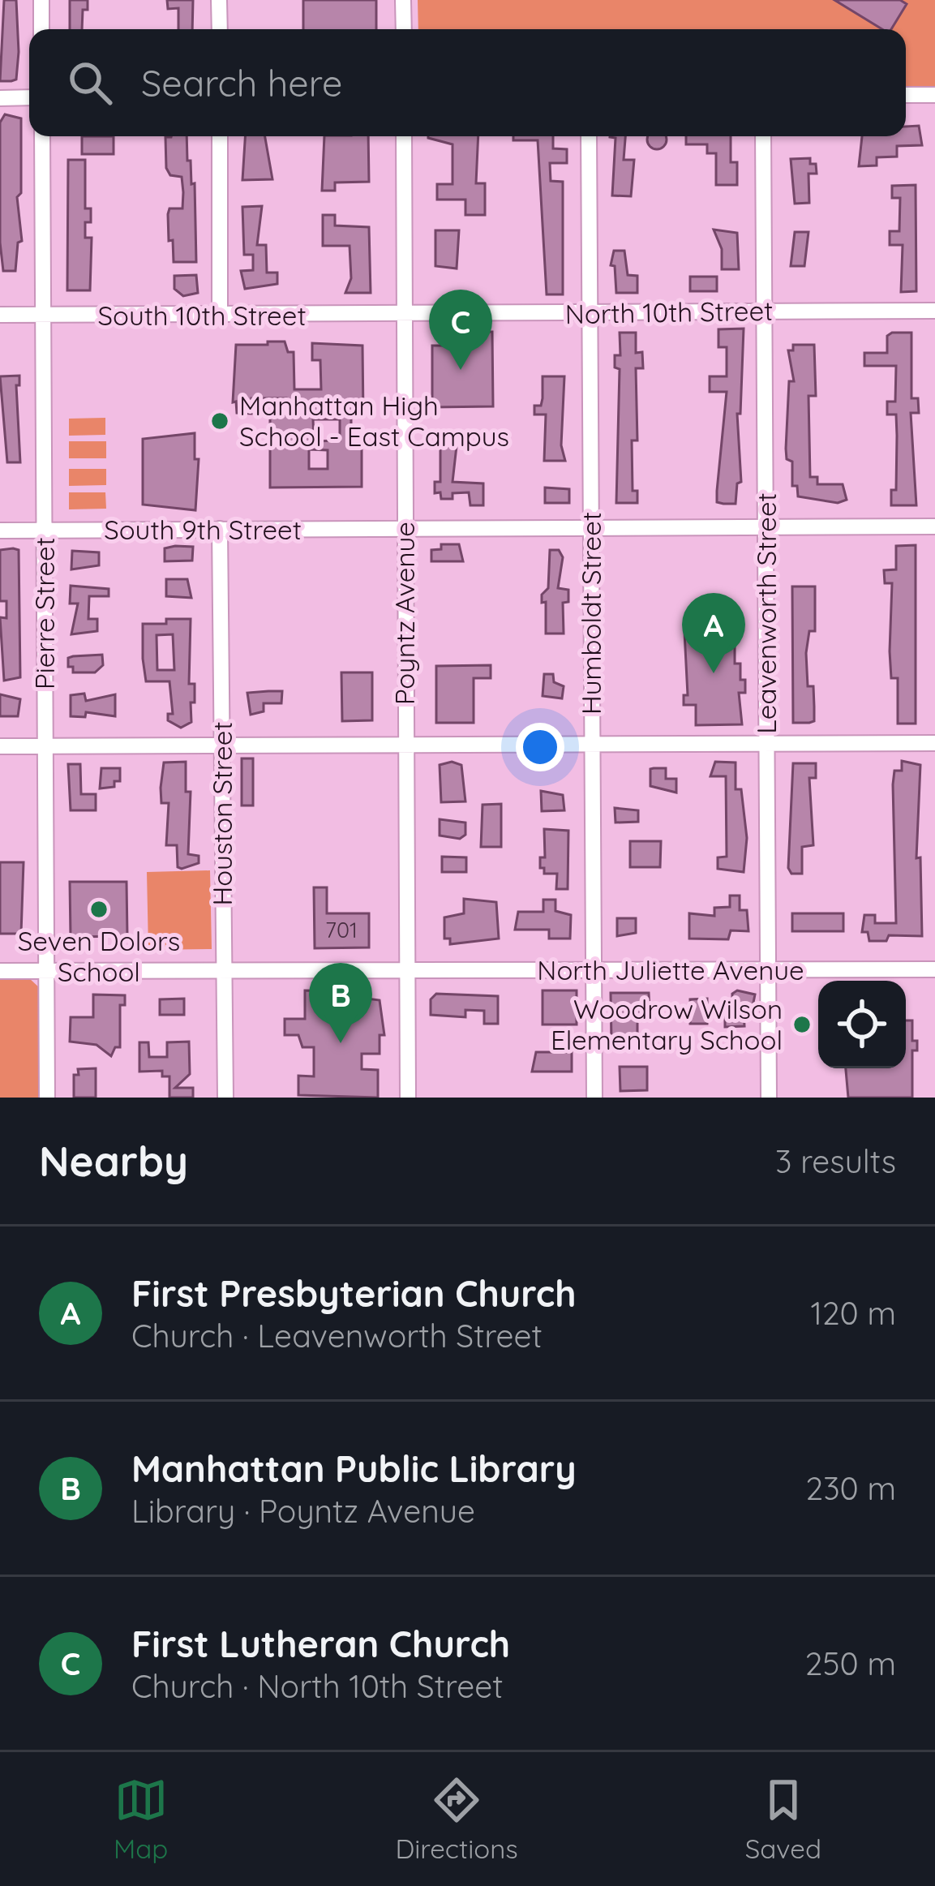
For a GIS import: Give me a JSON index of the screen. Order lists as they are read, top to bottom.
{
  "streets": {
    "street": [
      "North 10th Street",
      "South 10th Street",
      "South 9th Street",
      "Pierre Street",
      "Poyntz Avenue",
      "Humboldt Street",
      "Leavenworth Street",
      "Houston Street",
      "North Juliette Avenue"
    ]
  },
  "crossings": [
    ["North 10th Street", "South 10th Street"],
    ["North 10th Street", "Poyntz Avenue"],
    ["North 10th Street", "Humboldt Street"],
    ["North 10th Street", "Leavenworth Street"],
    ["South 10th Street", "Pierre Street"],
    ["South 10th Street", "Poyntz Avenue"],
    ["South 9th Street", "Pierre Street"],
    ["South 9th Street", "Poyntz Avenue"],
    ["South 9th Street", "Humboldt Street"],
    ["South 9th Street", "Leavenworth Street"],
    ["South 9th Street", "Houston Street"],
    ["Pierre Street", "North Juliette Avenue"],
    ["Poyntz Avenue", "North Juliette Avenue"],
    ["Humboldt Street", "North Juliette Avenue"],
    ["Leavenworth Street", "North Juliette Avenue"],
    ["Houston Street", "North Juliette Avenue"]
  ],
  "places": ["Manhattan High School - East Campus", "Seven Dolors School", "Woodrow Wilson Elementary School"],
  "house_numbers": ["701"],
  "page": {
    "search": "Search here",
    "pins": ["C", "A", "B"],
    "heading": ["Nearby", "3 results"],
    "list": [
      {
        "mark": "A",
        "name": "First Presbyterian Church",
        "note": "Church · Leavenworth Street",
        "value": "120 m"
      },
      {
        "mark": "B",
        "name": "Manhattan Public Library",
        "note": "Library · Poyntz Avenue",
        "value": "230 m"
      },
      {
        "mark": "C",
        "name": "First Lutheran Church",
        "note": "Church · North 10th Street",
        "value": "250 m"
      }
    ],
    "nav": ["Map", "Directions", "Saved"]
  }
}
